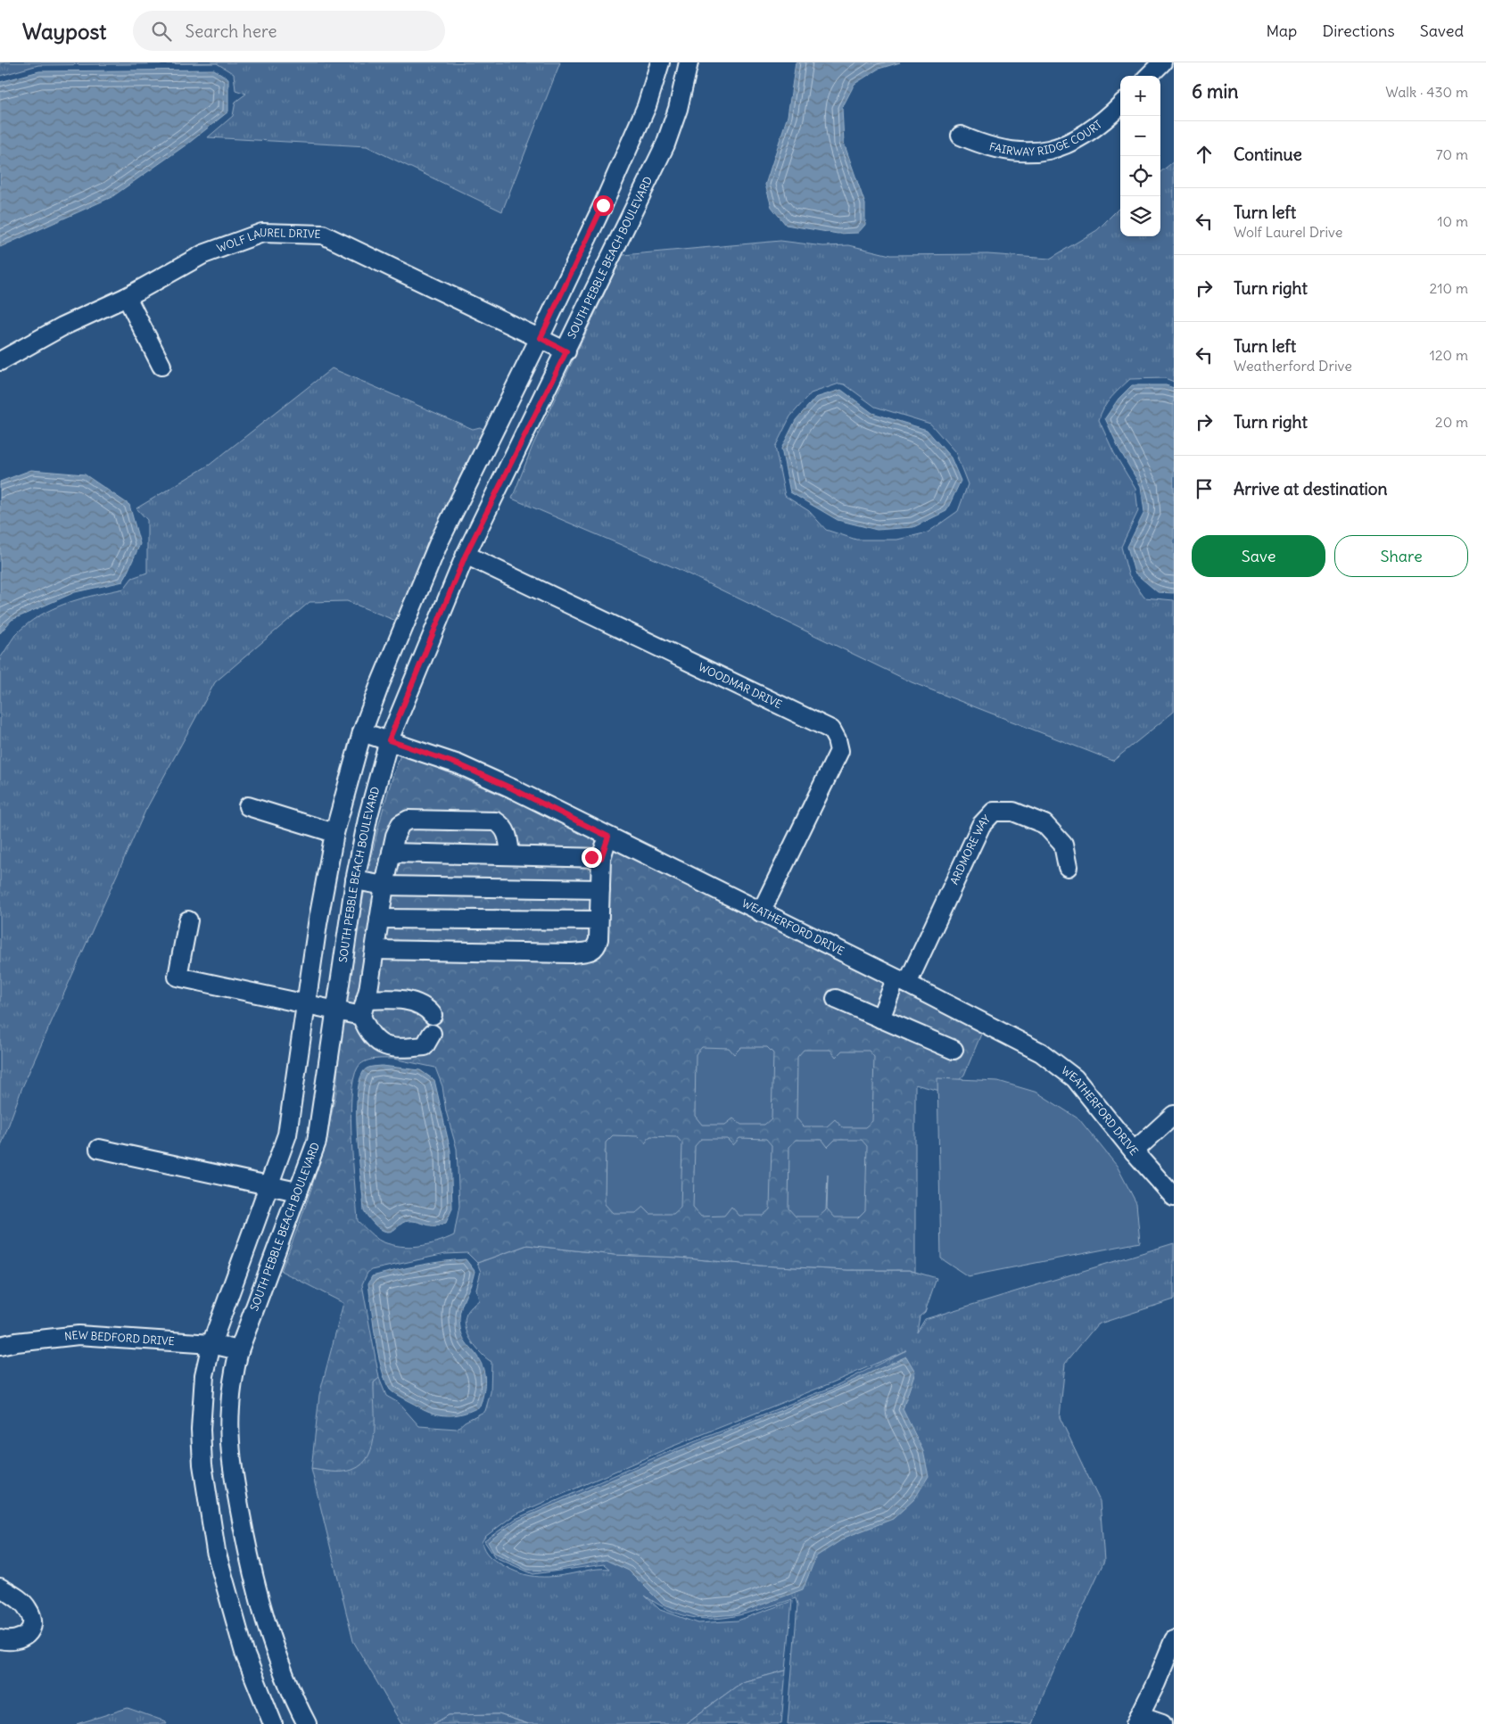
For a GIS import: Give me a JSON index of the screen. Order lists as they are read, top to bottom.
{
  "streets": {
    "street": [
      "FAIRWAY RIDGE COURT",
      "WOLF LAUREL DRIVE",
      "SOUTH PEBBLE BEACH BOULEVARD",
      "WOODMAR DRIVE",
      "ARDMORE WAY",
      "WEATHERFORD DRIVE",
      "NEW BEDFORD DRIVE"
    ]
  },
  "crossings": [
    ["WOLF LAUREL DRIVE", "SOUTH PEBBLE BEACH BOULEVARD"],
    ["SOUTH PEBBLE BEACH BOULEVARD", "WOODMAR DRIVE"],
    ["SOUTH PEBBLE BEACH BOULEVARD", "WEATHERFORD DRIVE"],
    ["SOUTH PEBBLE BEACH BOULEVARD", "NEW BEDFORD DRIVE"],
    ["WOODMAR DRIVE", "WEATHERFORD DRIVE"],
    ["ARDMORE WAY", "WEATHERFORD DRIVE"]
  ],
  "page": {
    "header": "Waypost",
    "search": "Search here",
    "nav": ["Map", "Directions", "Saved"],
    "heading": ["6 min", "Walk · 430 m"],
    "map_buttons": ["+", "−"],
    "list": [
      ["Continue", "70 m"],
      ["Turn left", "Wolf Laurel Drive", "10 m"],
      ["Turn right", "210 m"],
      ["Turn left", "Weatherford Drive", "120 m"],
      ["Turn right", "20 m"],
      "Arrive at destination"
    ],
    "buttons": ["Save", "Share"]
  }
}
